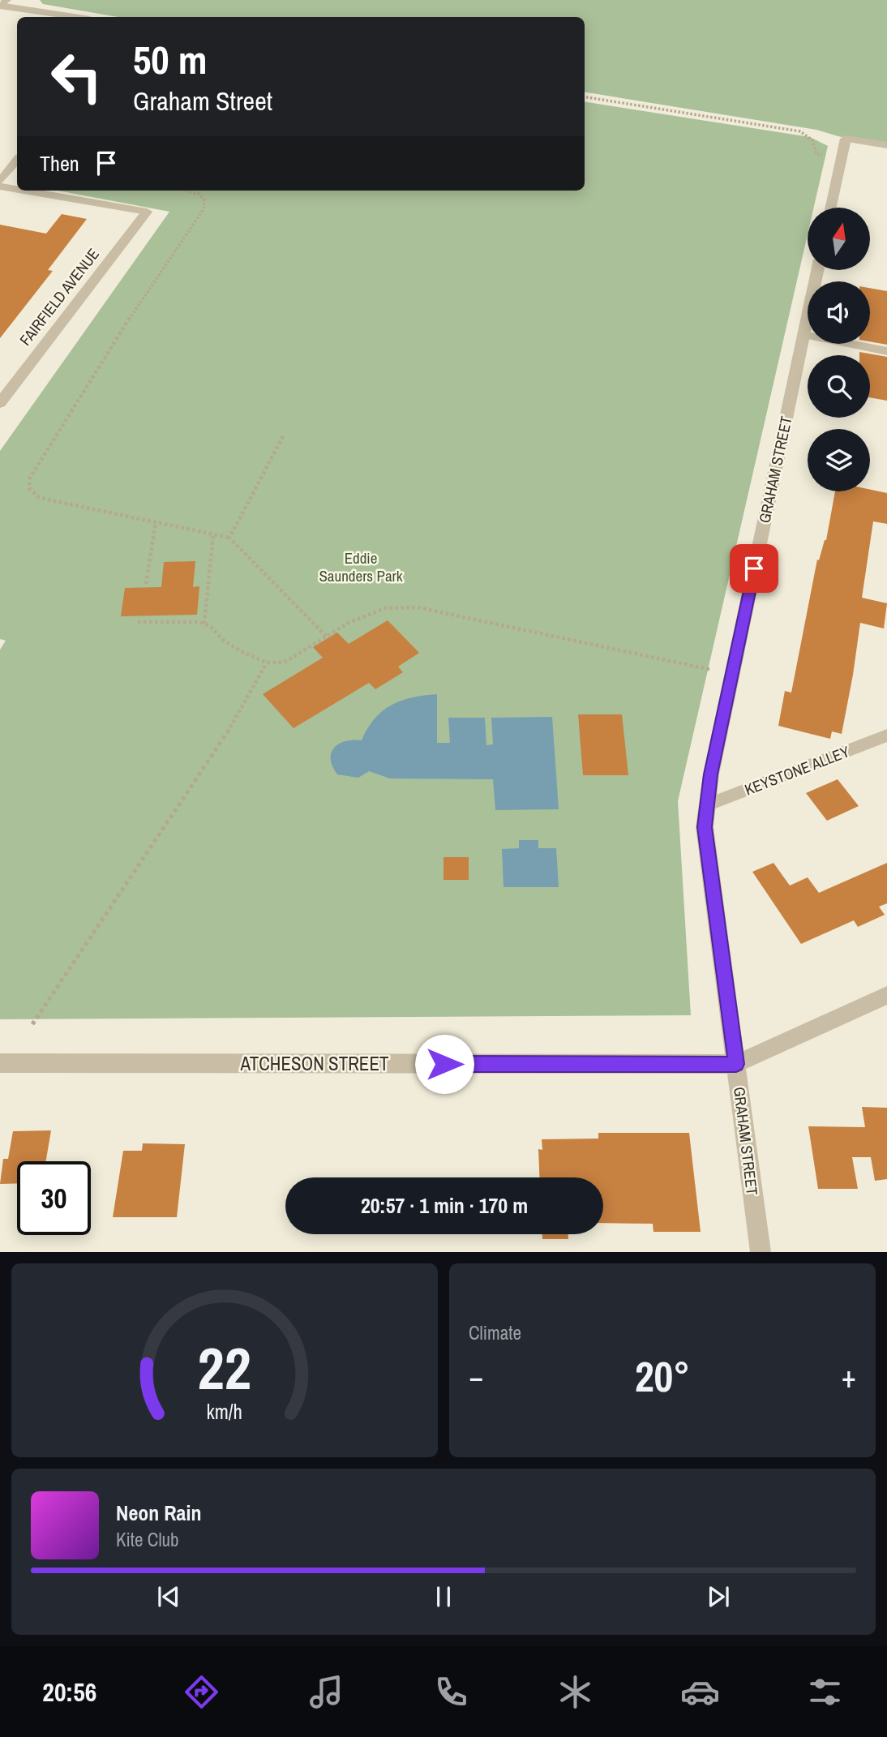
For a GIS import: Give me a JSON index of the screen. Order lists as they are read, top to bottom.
{
  "streets": {
    "street": ["FAIRFIELD AVENUE", "GRAHAM STREET", "ATCHESON STREET"],
    "lane": ["KEYSTONE ALLEY"]
  },
  "crossings": [
    ["GRAHAM STREET", "KEYSTONE ALLEY"],
    ["GRAHAM STREET", "ATCHESON STREET"]
  ],
  "parks": ["Eddie Saunders Park"],
  "north": "top",
  "page": {
    "turn": ["50 m", "Graham Street"],
    "then": "Then",
    "limit": "30",
    "trip": "20:57 · 1 min · 170 m",
    "tile": "Climate",
    "heat": ["−", "20°", "+"],
    "song": ["Neon Rain", "Kite Club"],
    "tabs": "20:56",
    "gauge": ["22", "km/h"]
  }
}
